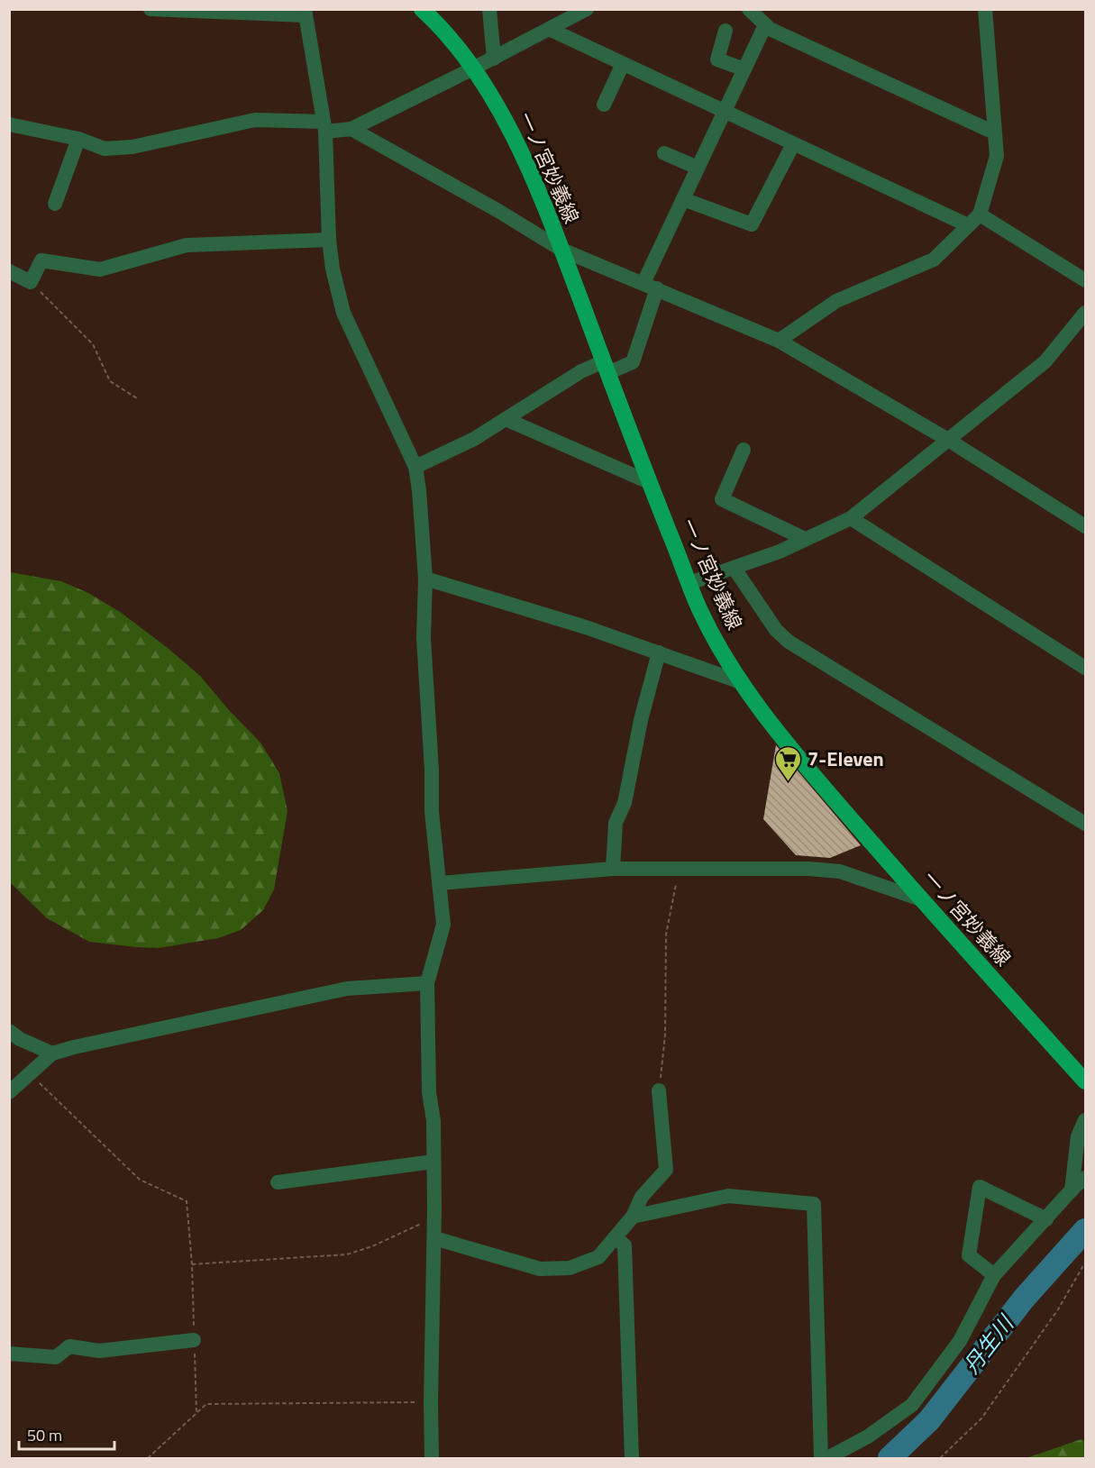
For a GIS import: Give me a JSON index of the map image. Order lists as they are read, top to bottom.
{
  "streets": {
    "main road": ["一ノ宮妙義線"]
  },
  "water": ["丹生川"],
  "places": {
    "supermarket": ["7-Eleven"]
  },
  "scale_bar": "50 m"
}
